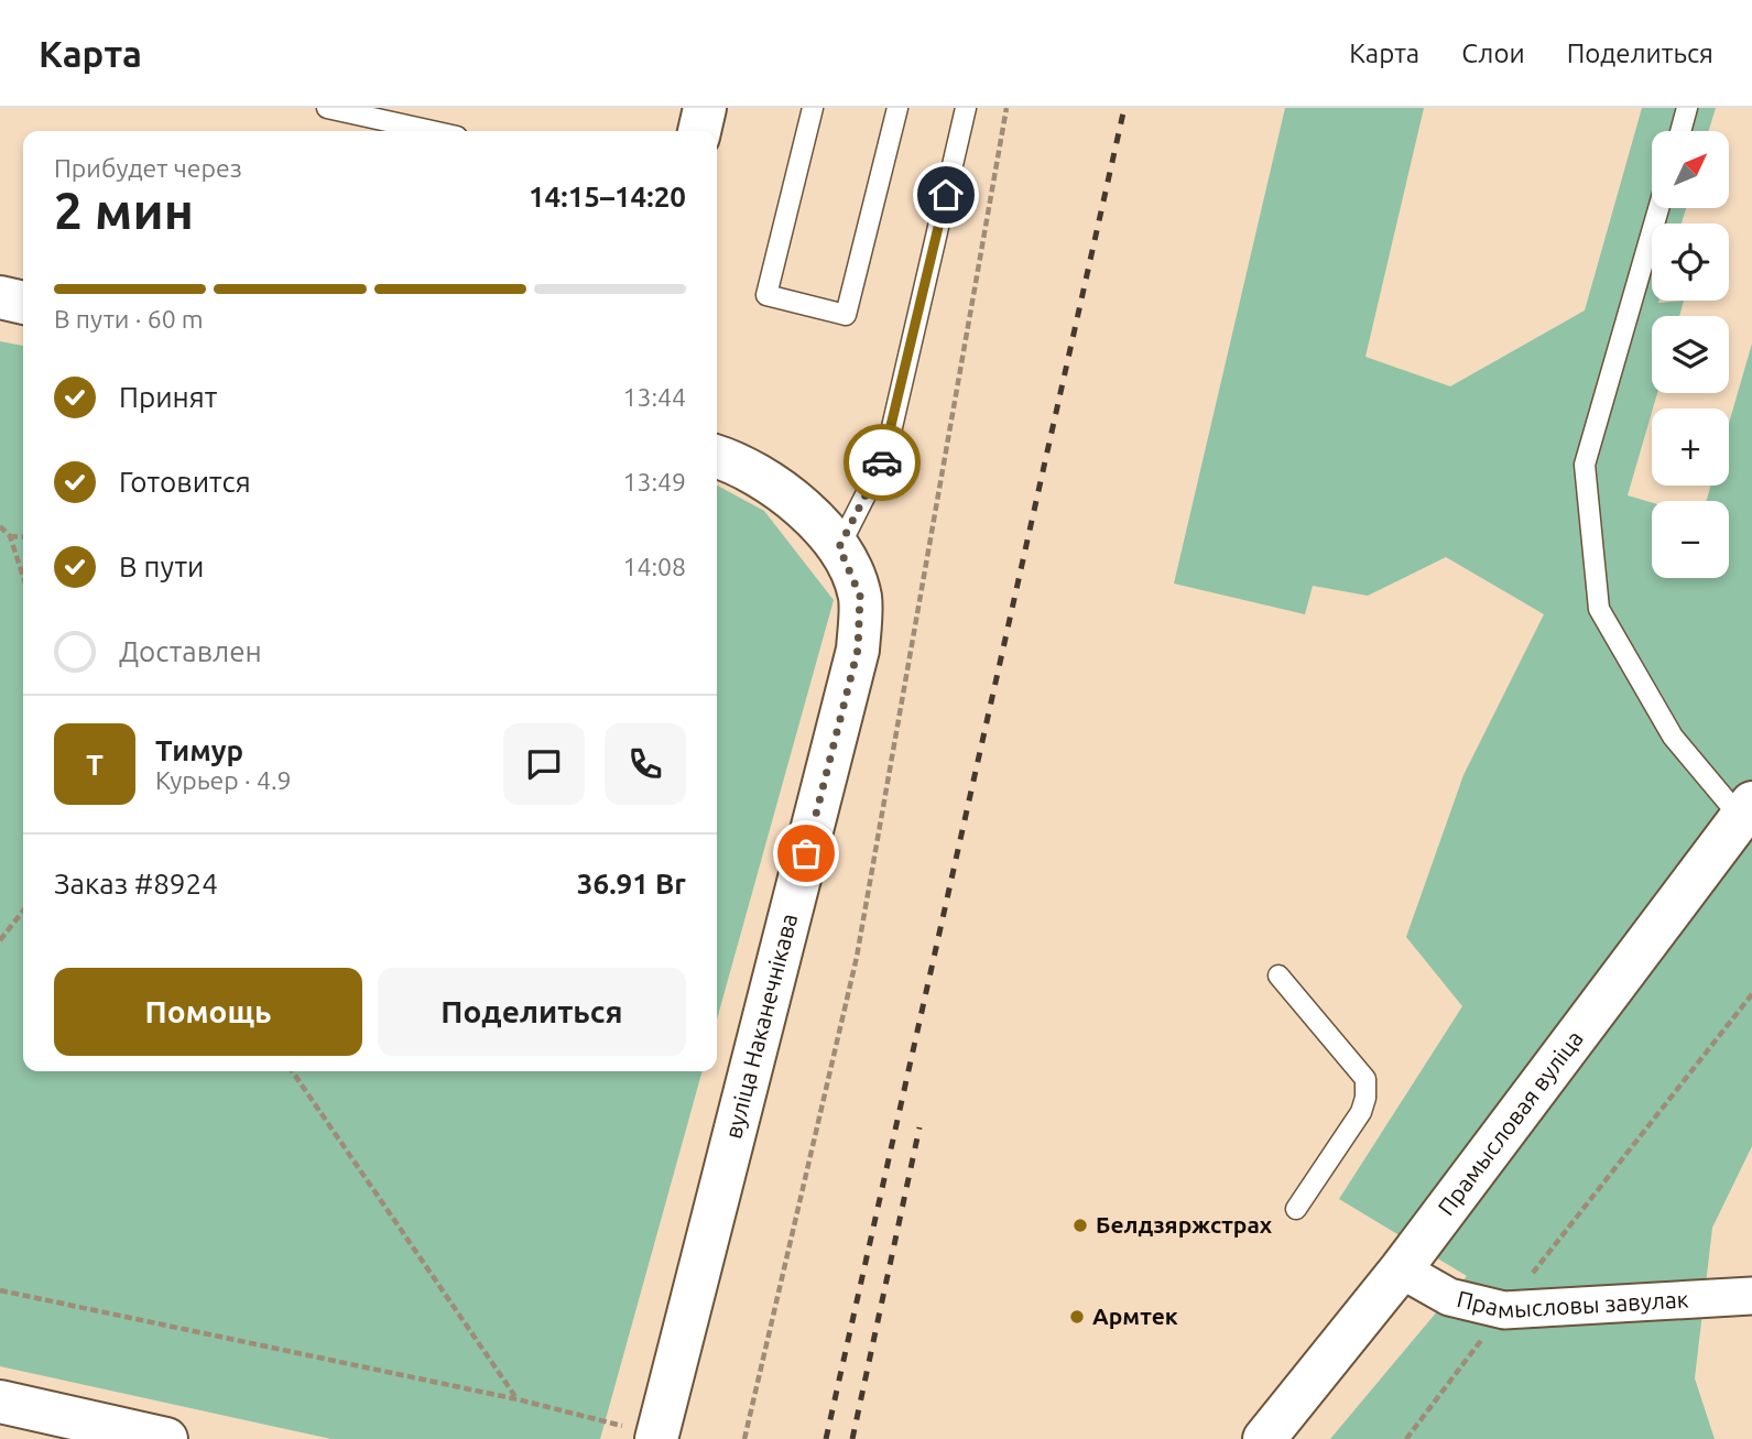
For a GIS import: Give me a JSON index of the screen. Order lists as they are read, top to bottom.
{
  "streets": {
    "main road": ["вуліца Наканечнікава", "Прамысловая вуліца"],
    "street": ["Прамысловы завулак"]
  },
  "crossings": [
    ["Прамысловая вуліца", "Прамысловы завулак"]
  ],
  "places": ["Белдзяржстрах", "Армтек"],
  "north": "top right",
  "page": {
    "header": "Карта",
    "nav": ["Карта", "Слои", "Поделиться"],
    "map_buttons": ["+", "−"],
    "heading": ["2 мин", "Прибудет через", "14:15–14:20"],
    "panel": [
      "Тимур",
      "Курьер · 4.9",
      "Заказ #8924",
      "36.91 Br"
    ],
    "bar": "В пути · 60 m",
    "list": [
      ["Принят", "13:44"],
      ["Готовится", "13:49"],
      ["В пути", "14:08"],
      "Доставлен"
    ],
    "round": "Т",
    "buttons": ["Помощь", "Поделиться"]
  }
}
